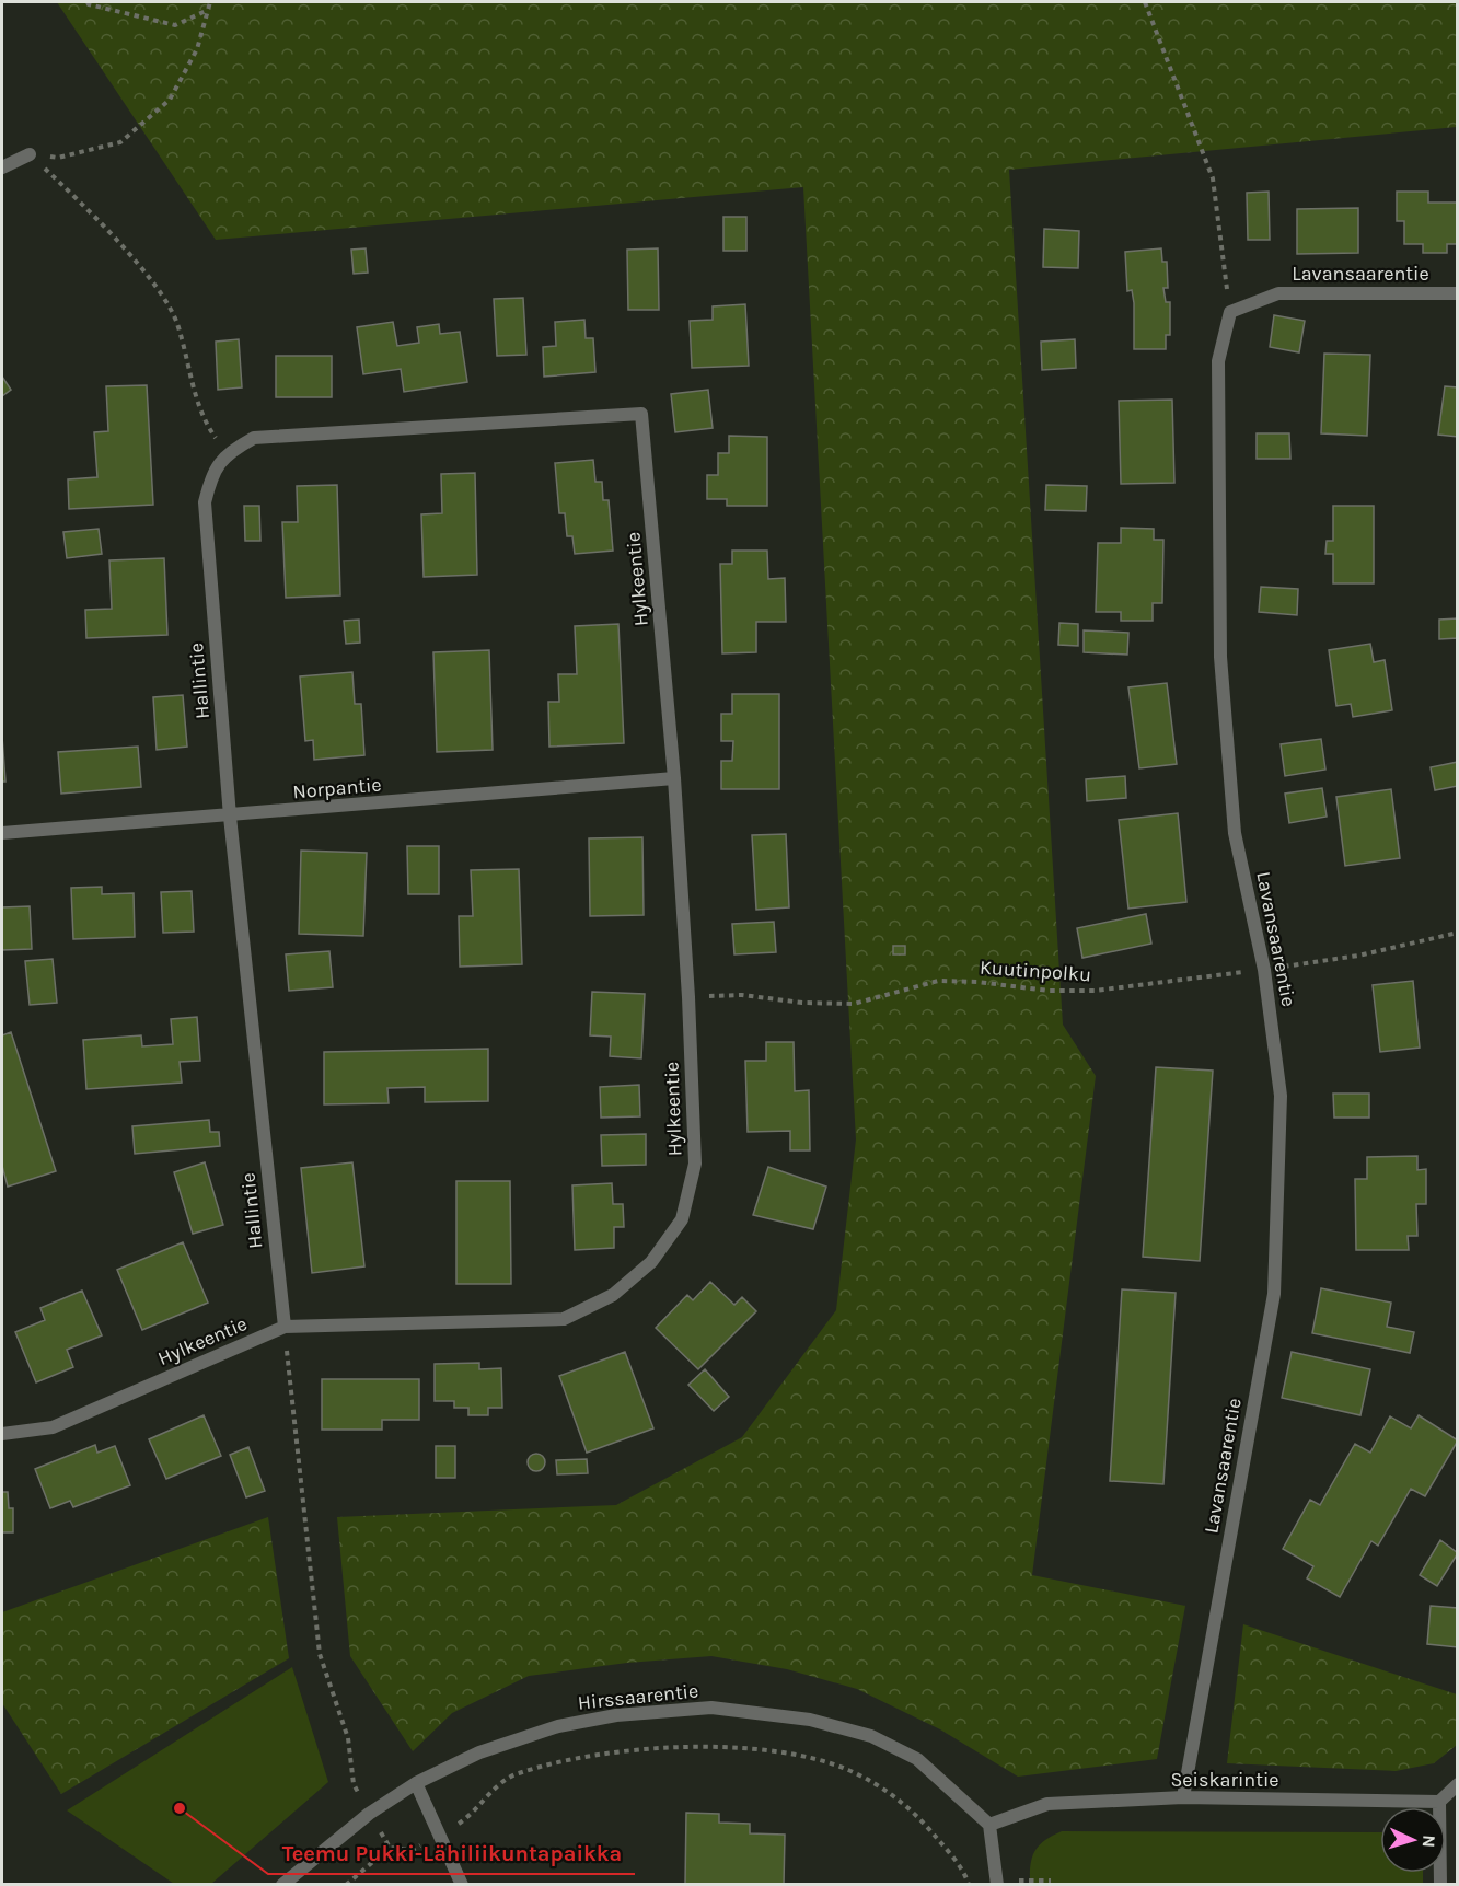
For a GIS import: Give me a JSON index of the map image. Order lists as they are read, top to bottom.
{
  "streets": {
    "street": [
      "Lavansaarentie",
      "Hylkeentie",
      "Hallintie",
      "Norpantie",
      "Hirssaarentie",
      "Seiskarintie"
    ],
    "path": ["Kuutinpolku"]
  },
  "crossings": [
    ["Lavansaarentie", "Kuutinpolku"],
    ["Lavansaarentie", "Seiskarintie"],
    ["Hylkeentie", "Hallintie"],
    ["Hylkeentie", "Norpantie"],
    ["Hylkeentie", "Kuutinpolku"],
    ["Hallintie", "Norpantie"],
    ["Hirssaarentie", "Seiskarintie"]
  ],
  "places": ["Teemu Pukki-Lähiliikuntapaikka"],
  "north": "right"
}
